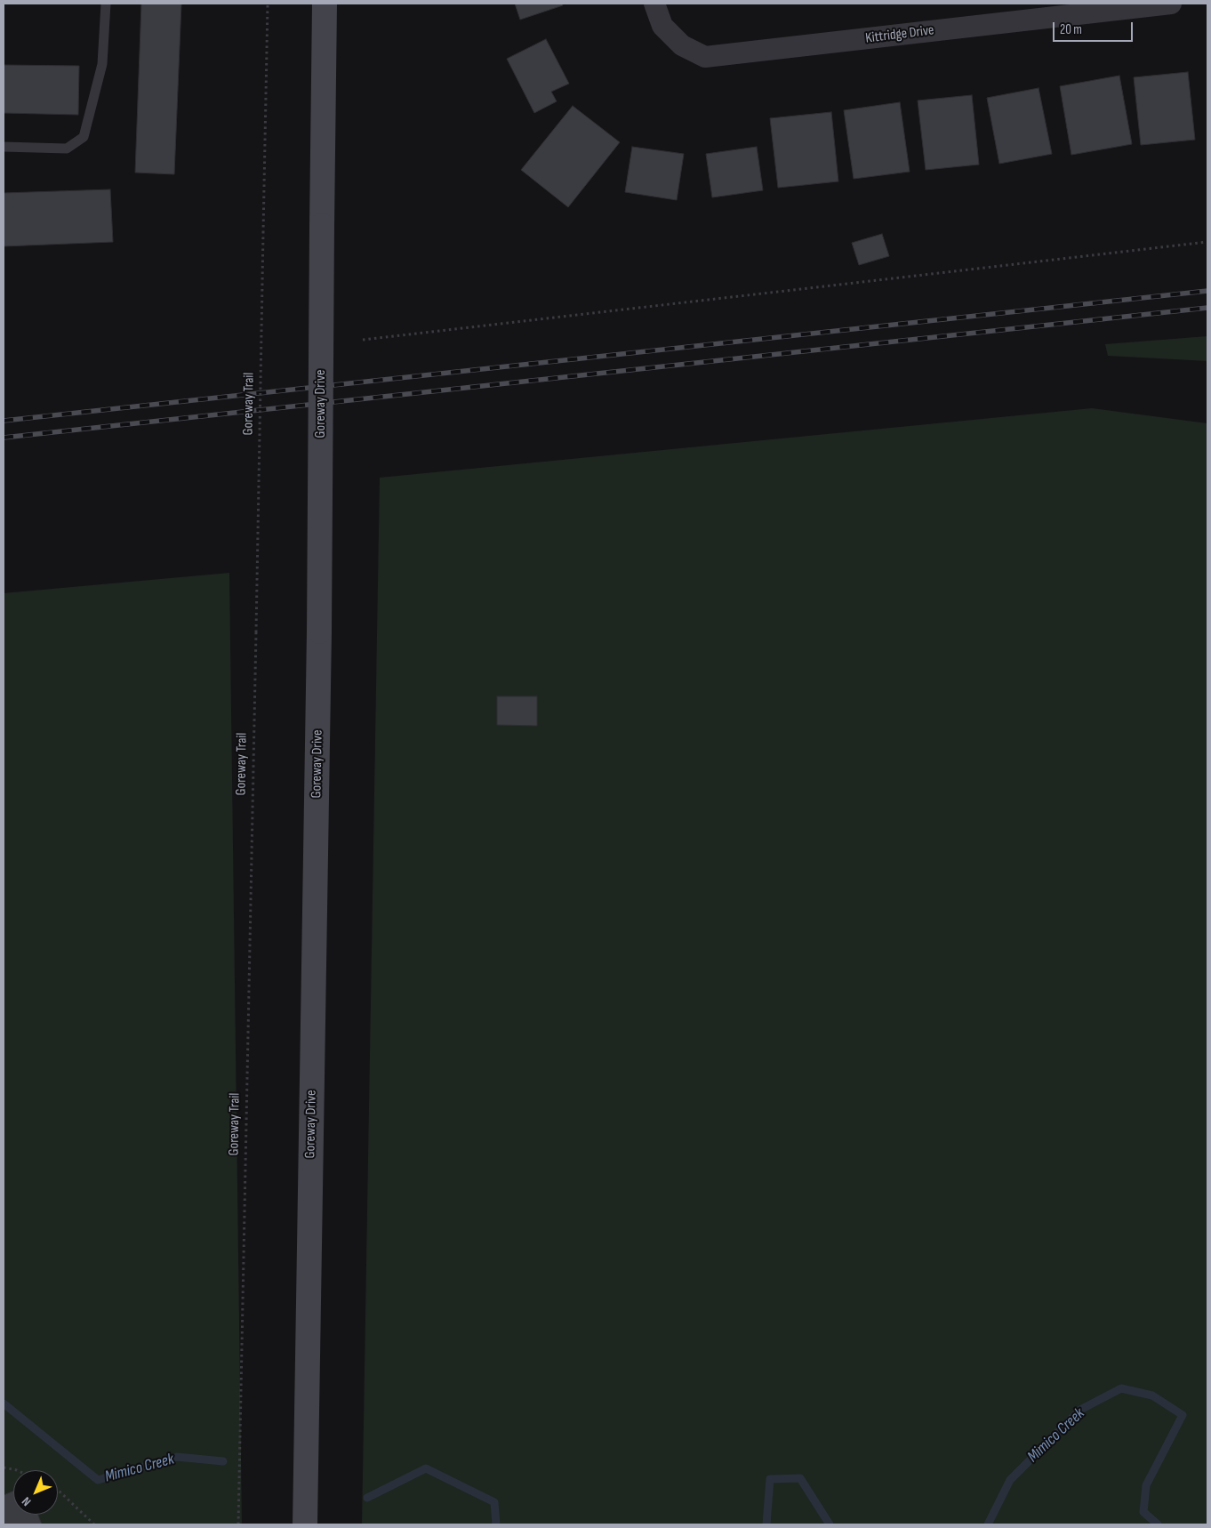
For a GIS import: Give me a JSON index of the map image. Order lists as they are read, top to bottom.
{
  "streets": {
    "main road": ["Goreway Drive"],
    "street": ["Kittridge Drive"],
    "path": ["Goreway Trail"]
  },
  "water": ["Mimico Creek"],
  "scale_bar": "20 m",
  "north": "bottom left"
}
